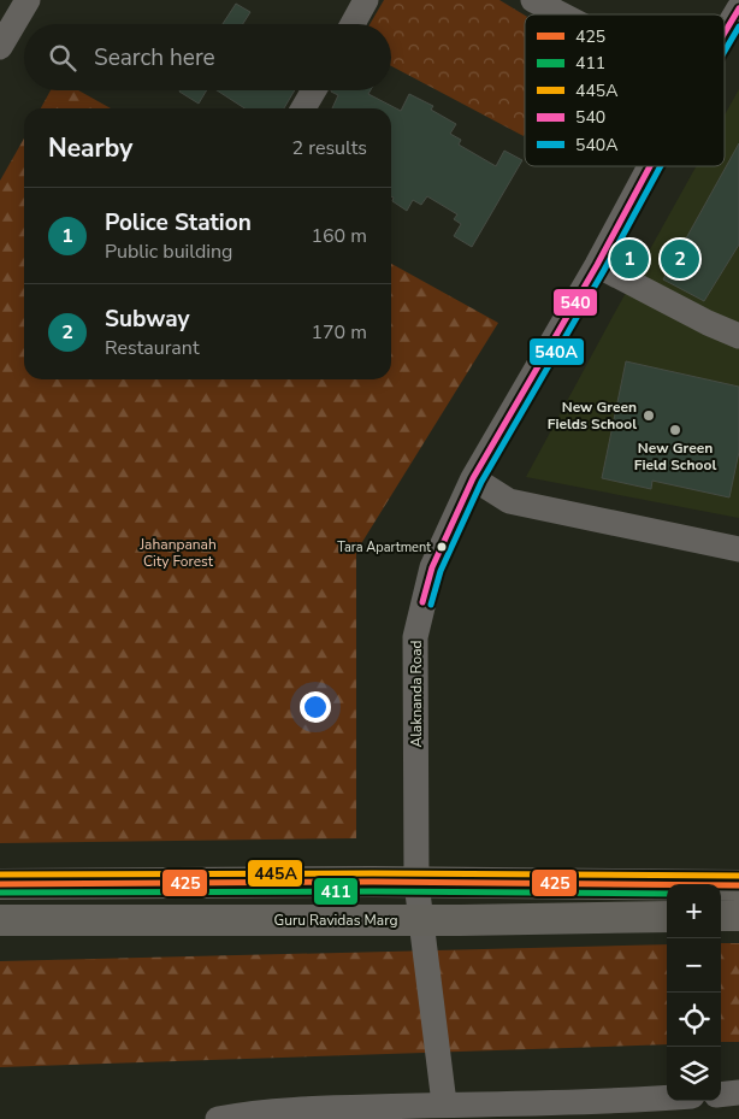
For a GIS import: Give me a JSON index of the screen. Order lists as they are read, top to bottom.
{
  "streets": {
    "main road": ["Guru Ravidas Marg"],
    "street": ["Alaknanda Road"]
  },
  "crossings": [
    ["Alaknanda Road", "Guru Ravidas Marg"]
  ],
  "parks": ["Jahanpanah City Forest"],
  "places": ["New Green Fields School", "New Green Field School", "Tara Apartment"],
  "lines": [
    "transit line 540",
    "transit line 540A",
    "transit line 445A",
    "transit line 425",
    "transit line 411"
  ],
  "legend": [
    "425",
    "411",
    "445A",
    "540",
    "540A"
  ],
  "page": {
    "search": "Search here",
    "heading": ["Nearby", "2 results"],
    "list": [
      {
        "mark": "1",
        "name": "Police Station",
        "note": "Public building",
        "value": "160 m"
      },
      {
        "mark": "2",
        "name": "Subway",
        "note": "Restaurant",
        "value": "170 m"
      }
    ],
    "pins": ["1", "2"],
    "map_buttons": ["+", "−"]
  }
}
